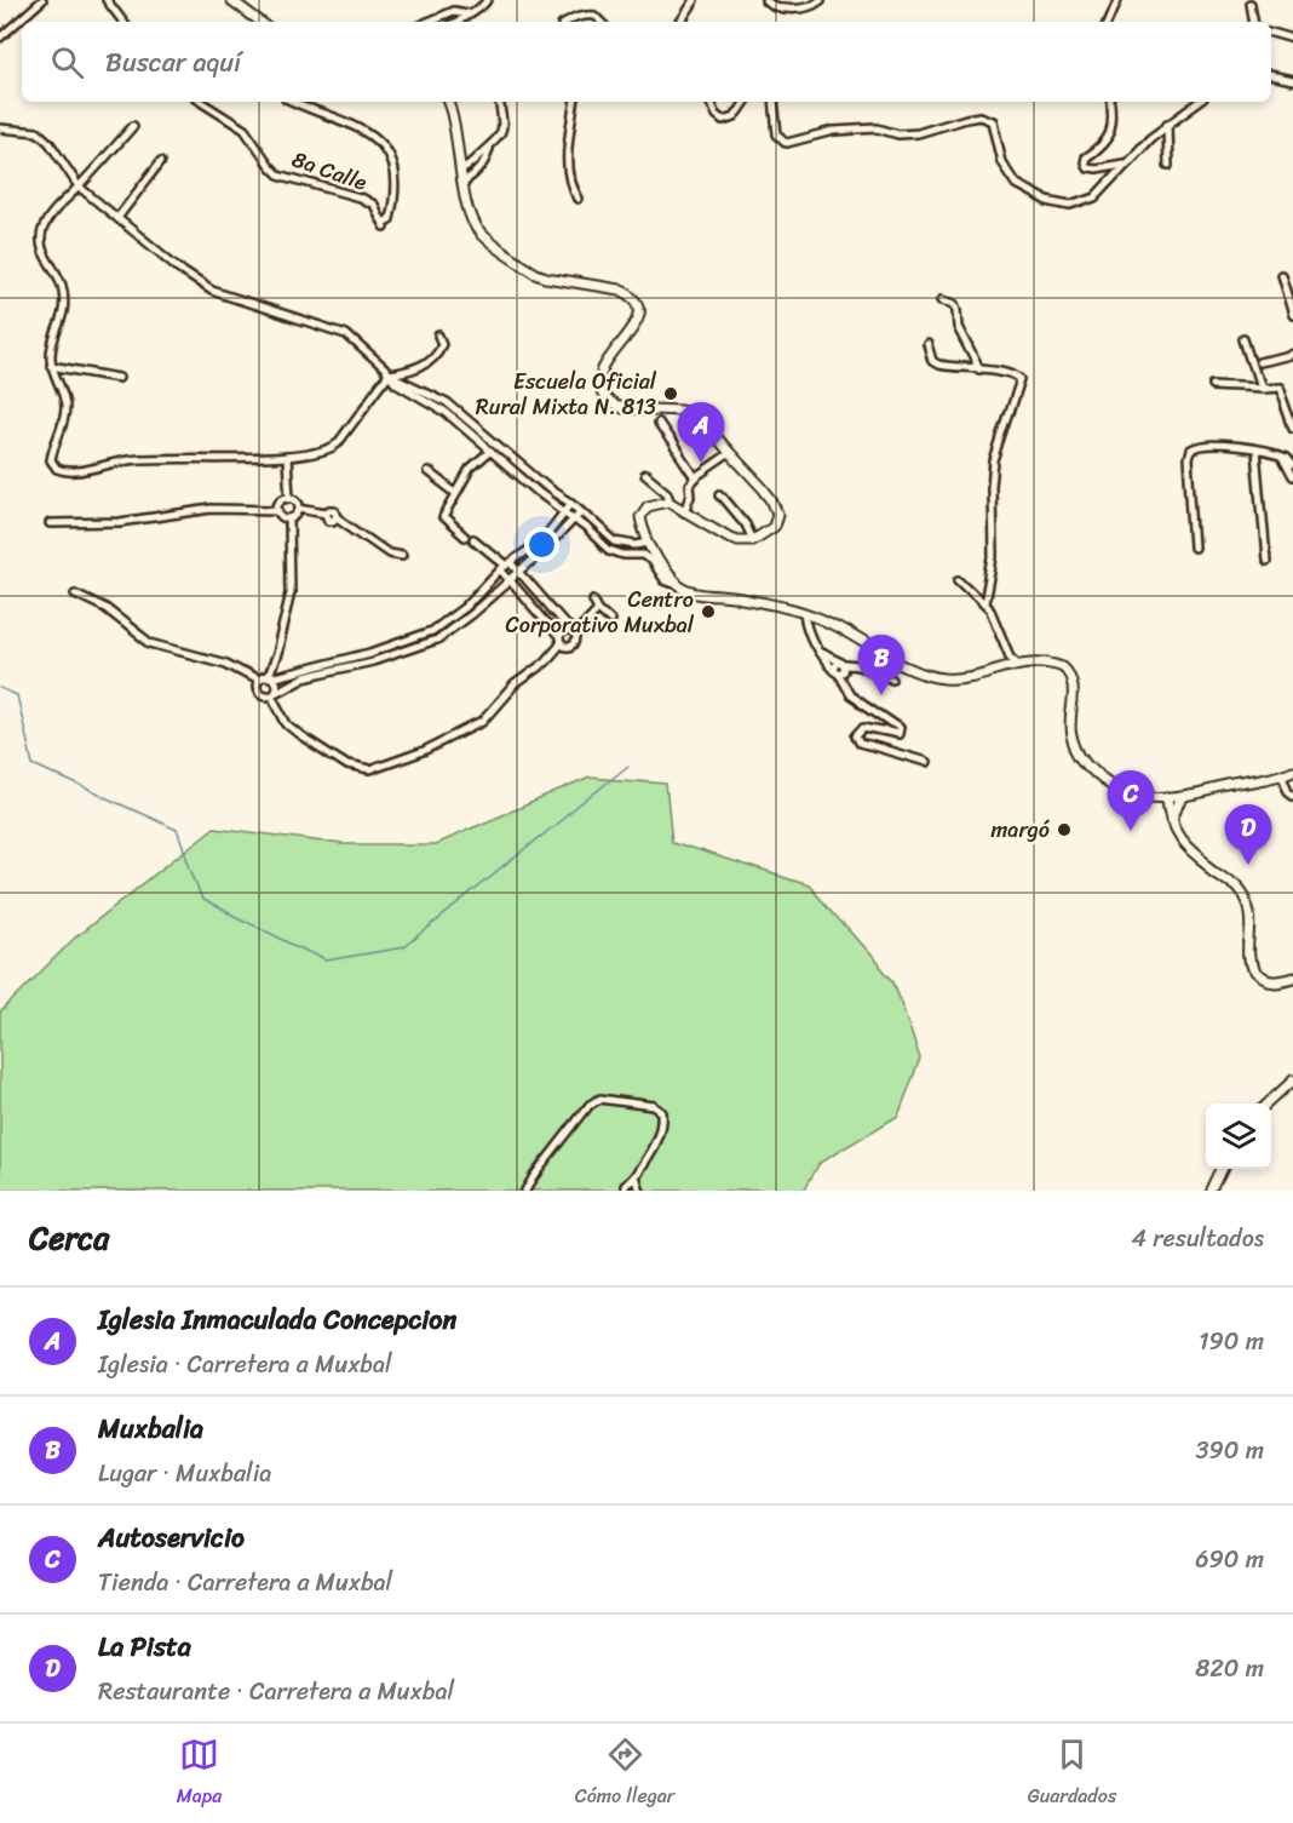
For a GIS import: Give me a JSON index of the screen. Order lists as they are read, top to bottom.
{
  "streets": {
    "street": ["8a Calle"]
  },
  "places": ["Escuela Oficial Rural Mixta N. 813", "Centro Corporativo Muxbal", "margó"],
  "page": {
    "search": "Buscar aquí",
    "pins": [
      "A",
      "B",
      "C",
      "D"
    ],
    "heading": ["Cerca", "4 resultados"],
    "list": [
      {
        "mark": "A",
        "name": "Iglesia Inmaculada Concepcion",
        "note": "Iglesia · Carretera a Muxbal",
        "value": "190 m"
      },
      {
        "mark": "B",
        "name": "Muxbalia",
        "note": "Lugar · Muxbalia",
        "value": "390 m"
      },
      {
        "mark": "C",
        "name": "Autoservicio",
        "note": "Tienda · Carretera a Muxbal",
        "value": "690 m"
      },
      {
        "mark": "D",
        "name": "La Pista",
        "note": "Restaurante · Carretera a Muxbal",
        "value": "820 m"
      }
    ],
    "nav": ["Mapa", "Cómo llegar", "Guardados"]
  }
}
